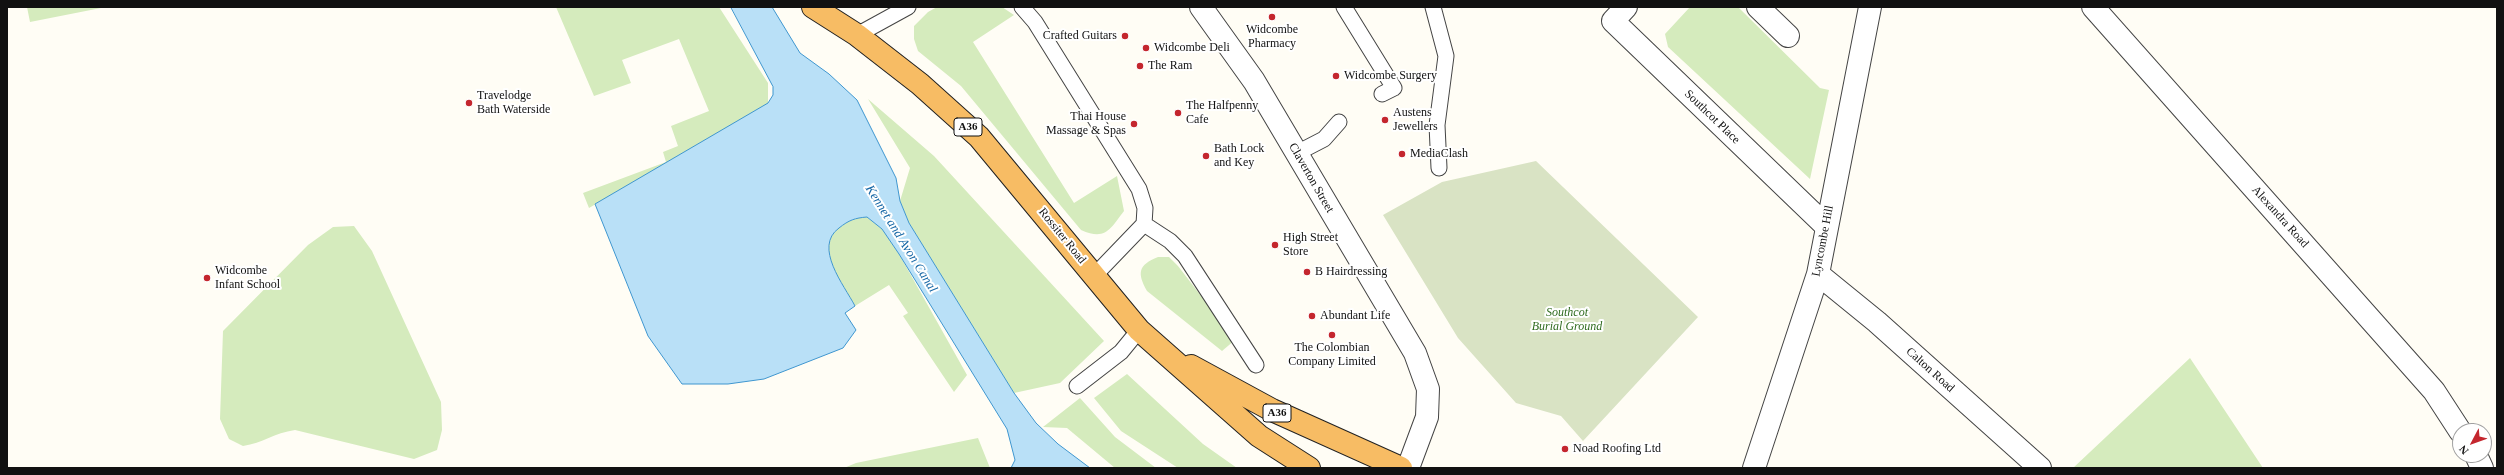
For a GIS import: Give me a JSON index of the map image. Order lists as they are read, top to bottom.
{
  "streets": {
    "highway": ["A36", "Rossiter Road"],
    "street": [
      "Southcot Place",
      "Claverton Street",
      "Alexandra Road",
      "Lyncombe Hill",
      "Calton Road"
    ]
  },
  "crossings": [
    ["Southcot Place", "Lyncombe Hill"],
    ["A36", "Rossiter Road"],
    ["Lyncombe Hill", "Calton Road"]
  ],
  "water": ["Kennet and Avon Canal"],
  "parks": ["Southcot Burial Ground"],
  "places": [
    "Widcombe Pharmacy",
    "Crafted Guitars",
    "Widcombe Deli",
    "The Ram",
    "Widcombe Surgery",
    "Travelodge Bath Waterside",
    "The Halfpenny Cafe",
    "Austens Jewellers",
    "Thai House Massage & Spas",
    "MediaClash",
    "Bath Lock and Key",
    "High Street Store",
    "B Hairdressing",
    "Widcombe Infant School",
    "Abundant Life",
    "The Colombian Company Limited",
    "Noad Roofing Ltd"
  ],
  "north": "bottom left"
}
